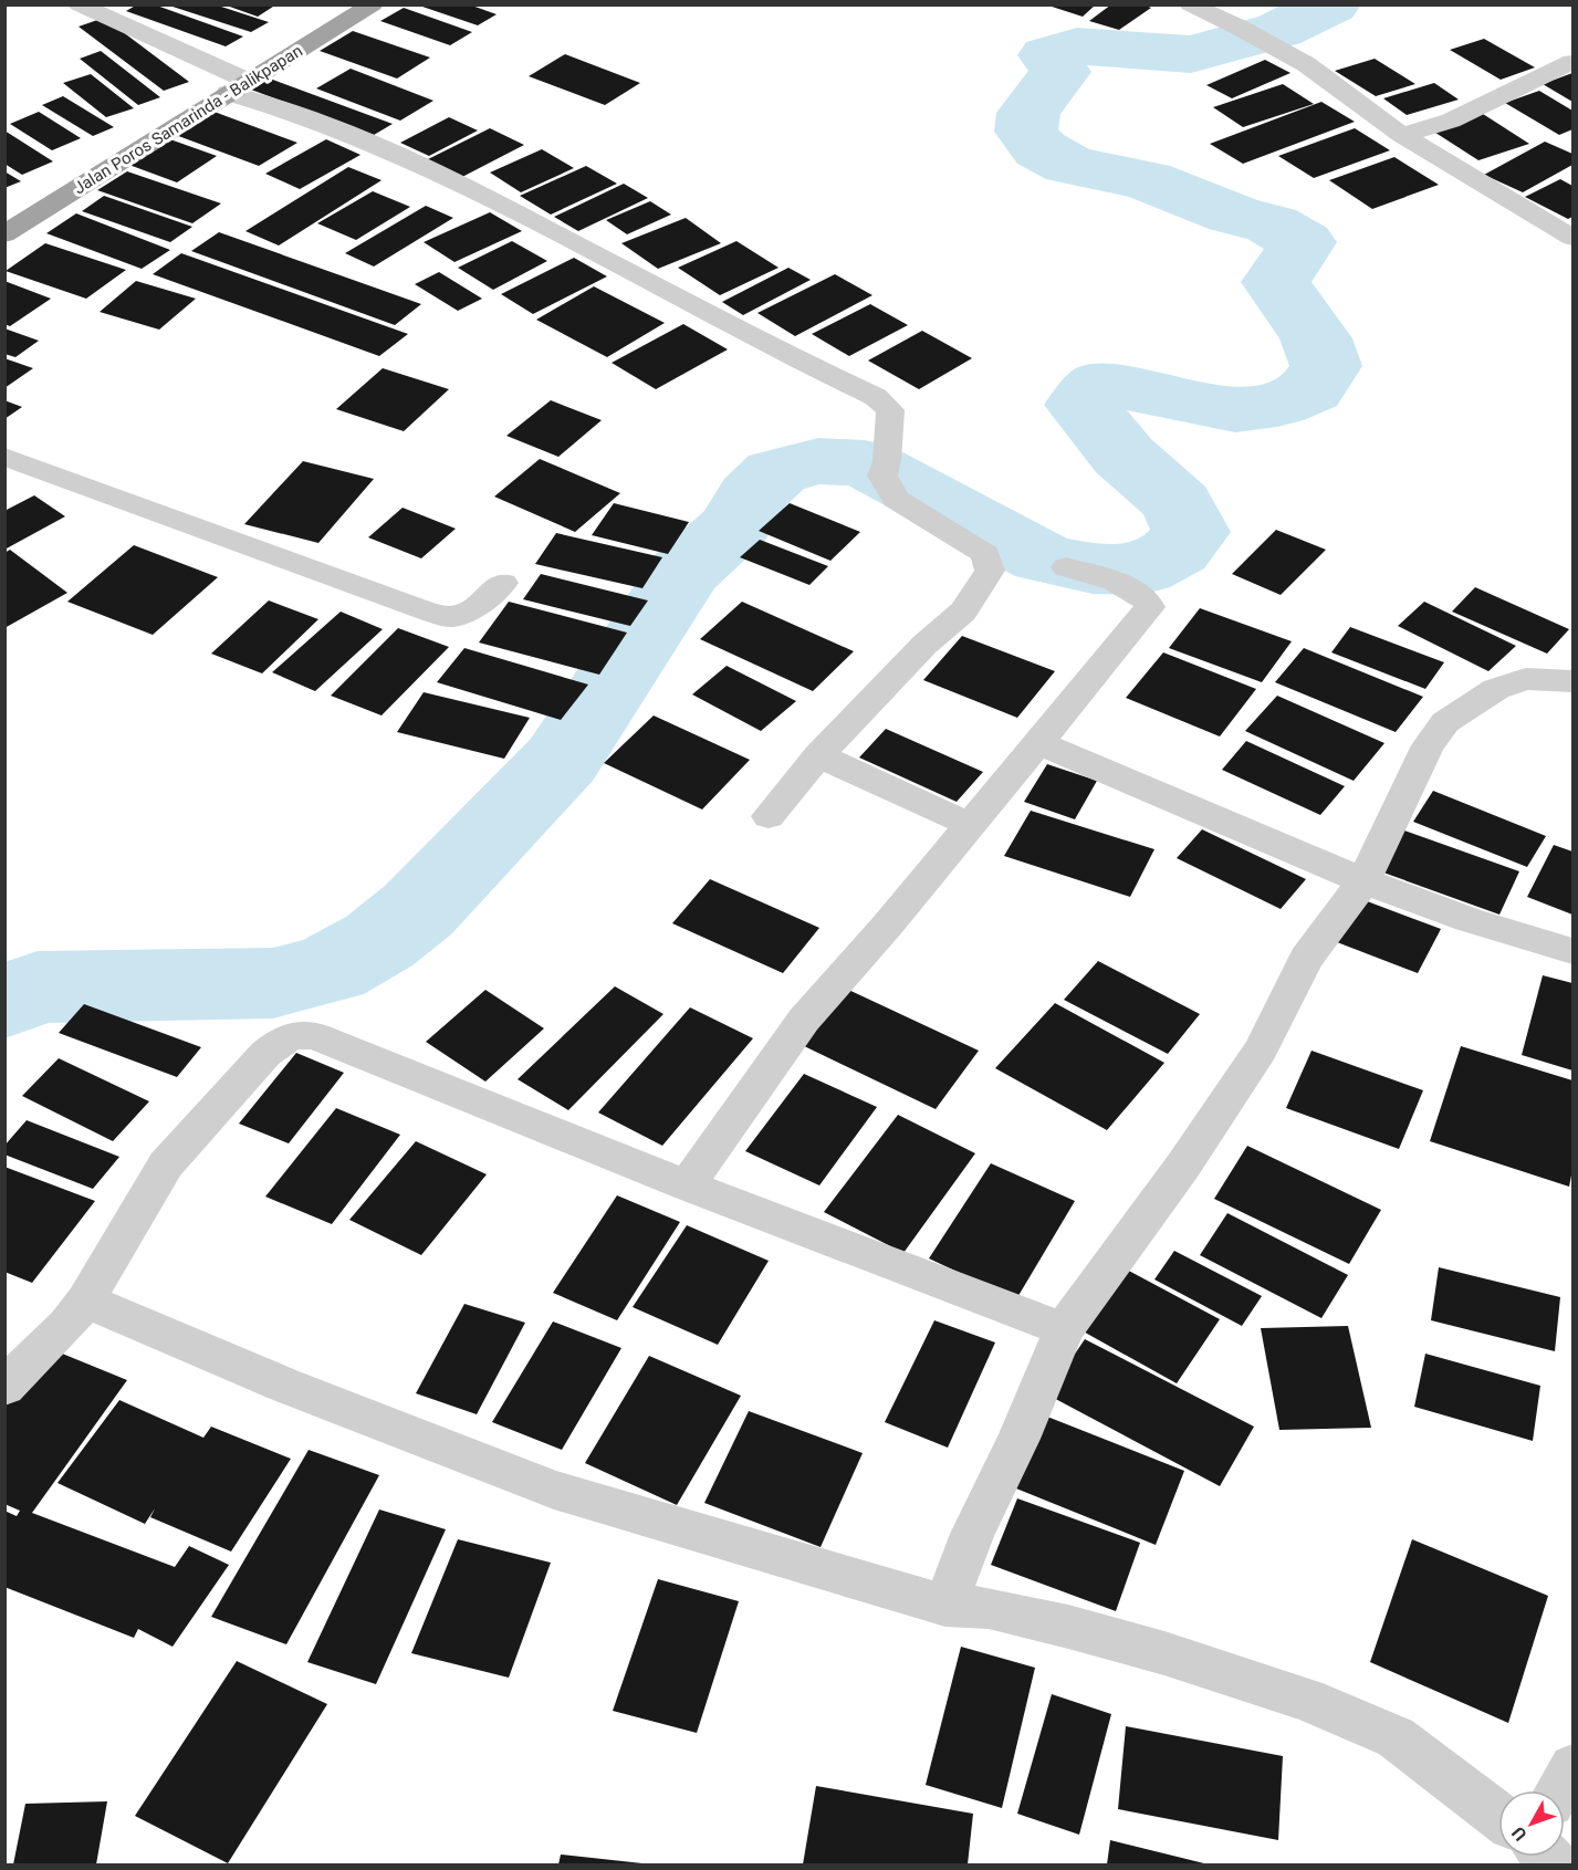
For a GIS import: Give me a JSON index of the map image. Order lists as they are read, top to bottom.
{
  "streets": {
    "highway": ["Jalan Poros Samarinda - Balikpapan"]
  },
  "north": "bottom left"
}
